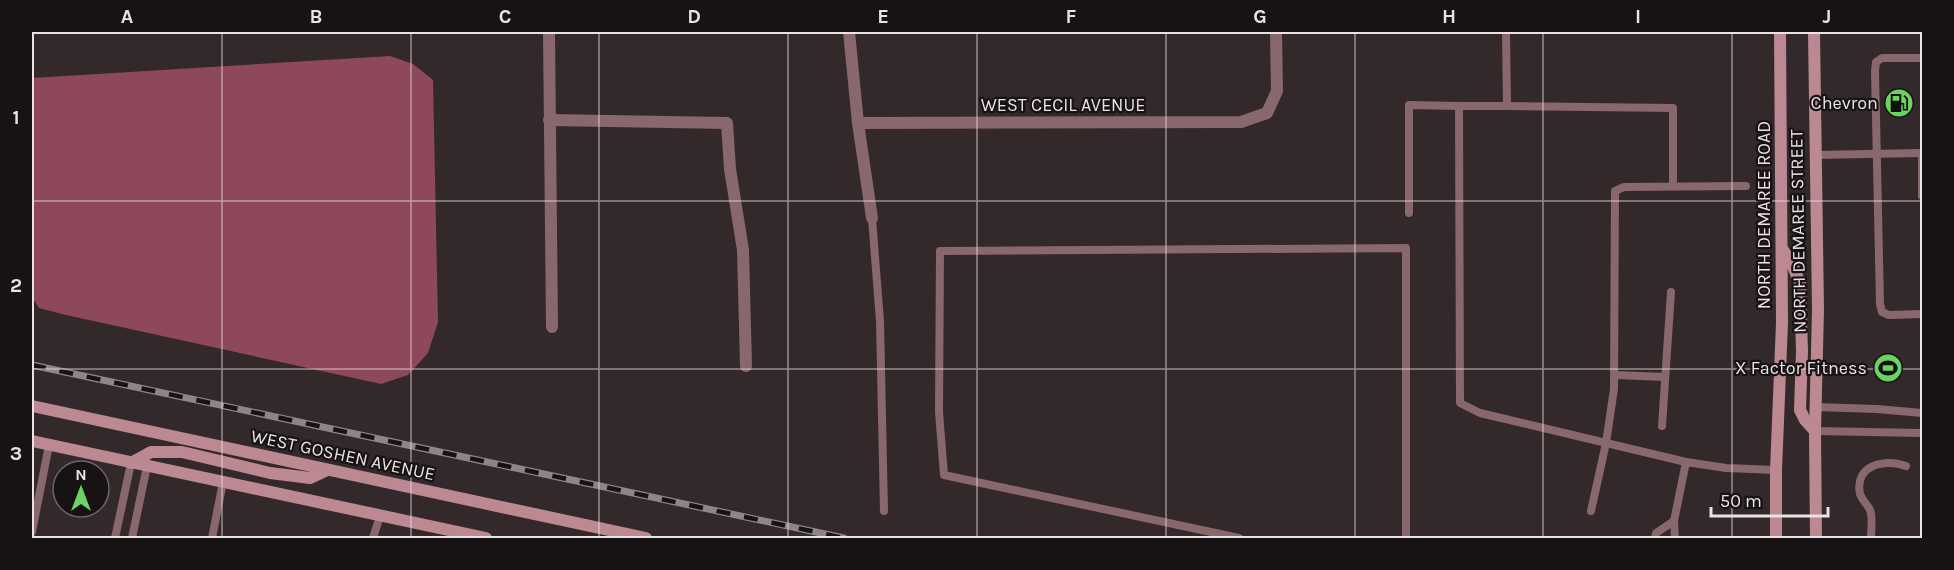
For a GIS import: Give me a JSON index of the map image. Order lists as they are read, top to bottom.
{
  "streets": {
    "main road": ["NORTH DEMAREE ROAD", "NORTH DEMAREE STREET", "WEST GOSHEN AVENUE"],
    "street": ["WEST CECIL AVENUE"]
  },
  "places": {
    "fuel station": ["Chevron"],
    "sports": ["X Factor Fitness"]
  },
  "scale_bar": "50 m",
  "north": "top",
  "grid": {
    "columns": [
      "A",
      "B",
      "C",
      "D",
      "E",
      "F",
      "G",
      "H",
      "I",
      "J"
    ],
    "rows": ["1", "2", "3"]
  }
}
